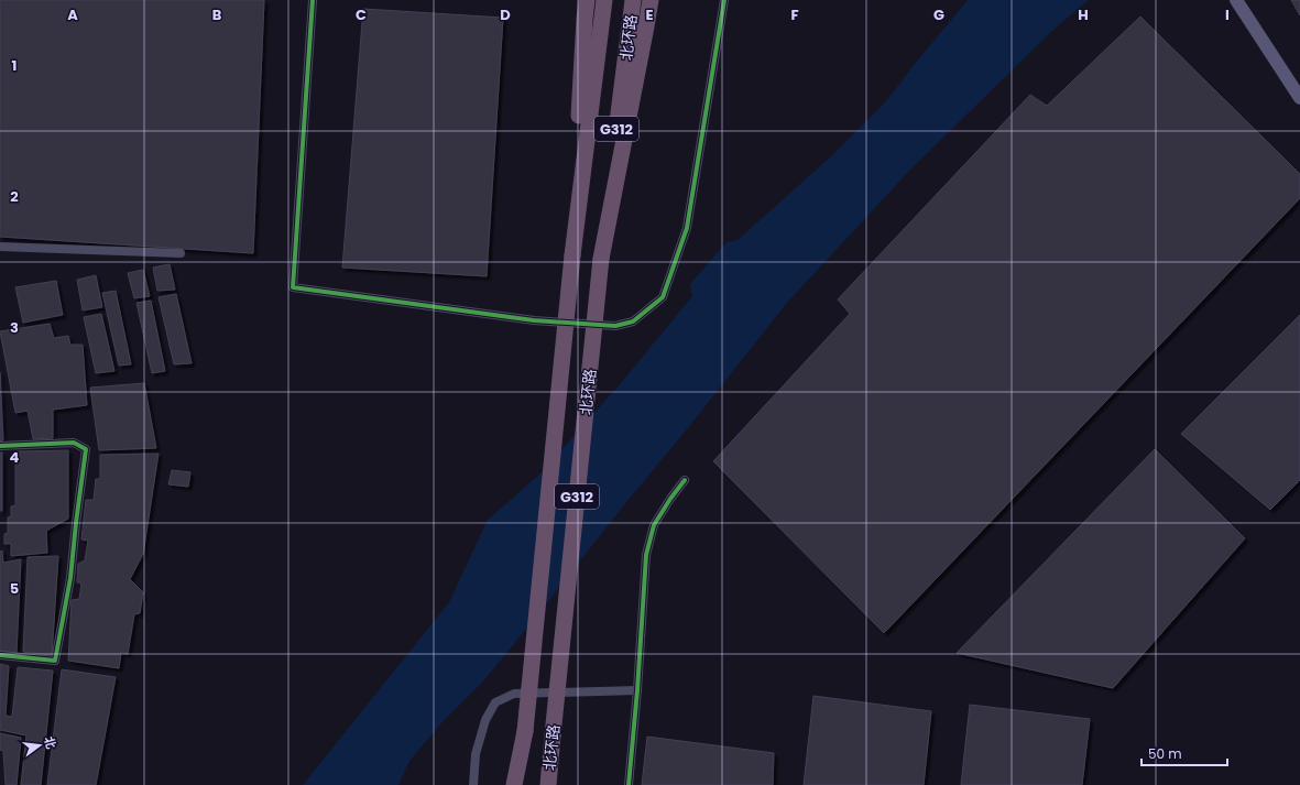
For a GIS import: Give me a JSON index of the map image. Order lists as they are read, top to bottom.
{
  "streets": {
    "highway": ["北环路", "G312"]
  },
  "scale_bar": "50 m",
  "north": "right",
  "grid": {
    "columns": [
      "A",
      "B",
      "C",
      "D",
      "E",
      "F",
      "G",
      "H",
      "I"
    ],
    "rows": [
      "1",
      "2",
      "3",
      "4",
      "5"
    ]
  }
}
